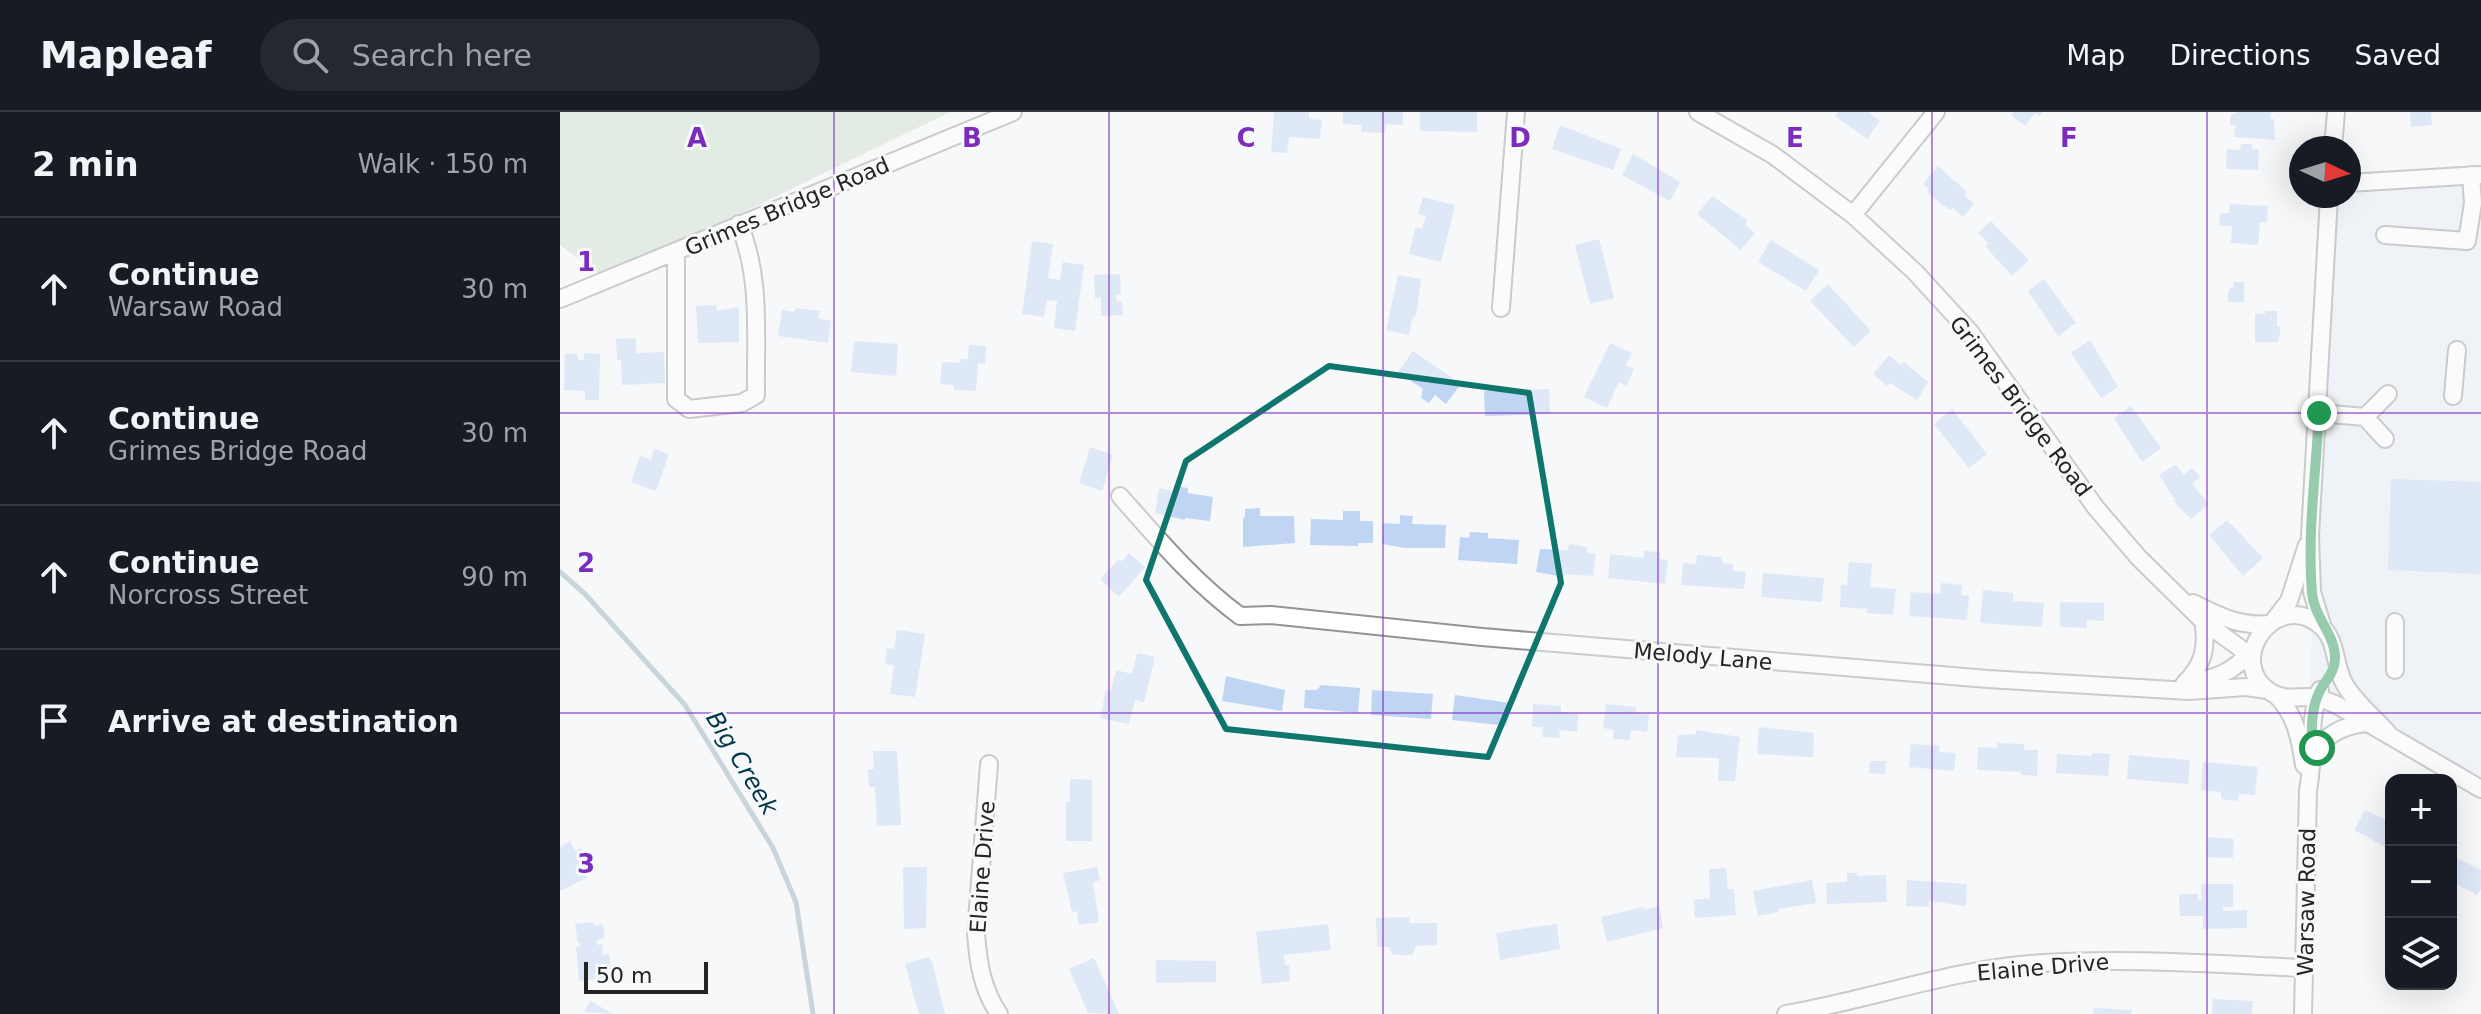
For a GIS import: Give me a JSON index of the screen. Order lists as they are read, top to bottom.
{
  "streets": {
    "street": [
      "Grimes Bridge Road",
      "Melody Lane",
      "Elaine Drive",
      "Warsaw Road"
    ]
  },
  "crossings": [
    ["Grimes Bridge Road", "Melody Lane"],
    ["Grimes Bridge Road", "Warsaw Road"],
    ["Melody Lane", "Warsaw Road"],
    ["Elaine Drive", "Warsaw Road"]
  ],
  "water": ["Big Creek"],
  "scale_bar": "50 m",
  "north": "right",
  "page": {
    "header": "Mapleaf",
    "search": "Search here",
    "nav": ["Map", "Directions", "Saved"],
    "heading": ["2 min", "Walk · 150 m"],
    "list": [
      ["Continue", "Warsaw Road", "30 m"],
      ["Continue", "Grimes Bridge Road", "30 m"],
      ["Continue", "Norcross Street", "90 m"],
      "Arrive at destination"
    ],
    "map_buttons": ["+", "−"],
    "scale": "50 m"
  },
  "grid": {
    "columns": [
      "A",
      "B",
      "C",
      "D",
      "E",
      "F"
    ],
    "rows": ["1", "2", "3"]
  }
}
